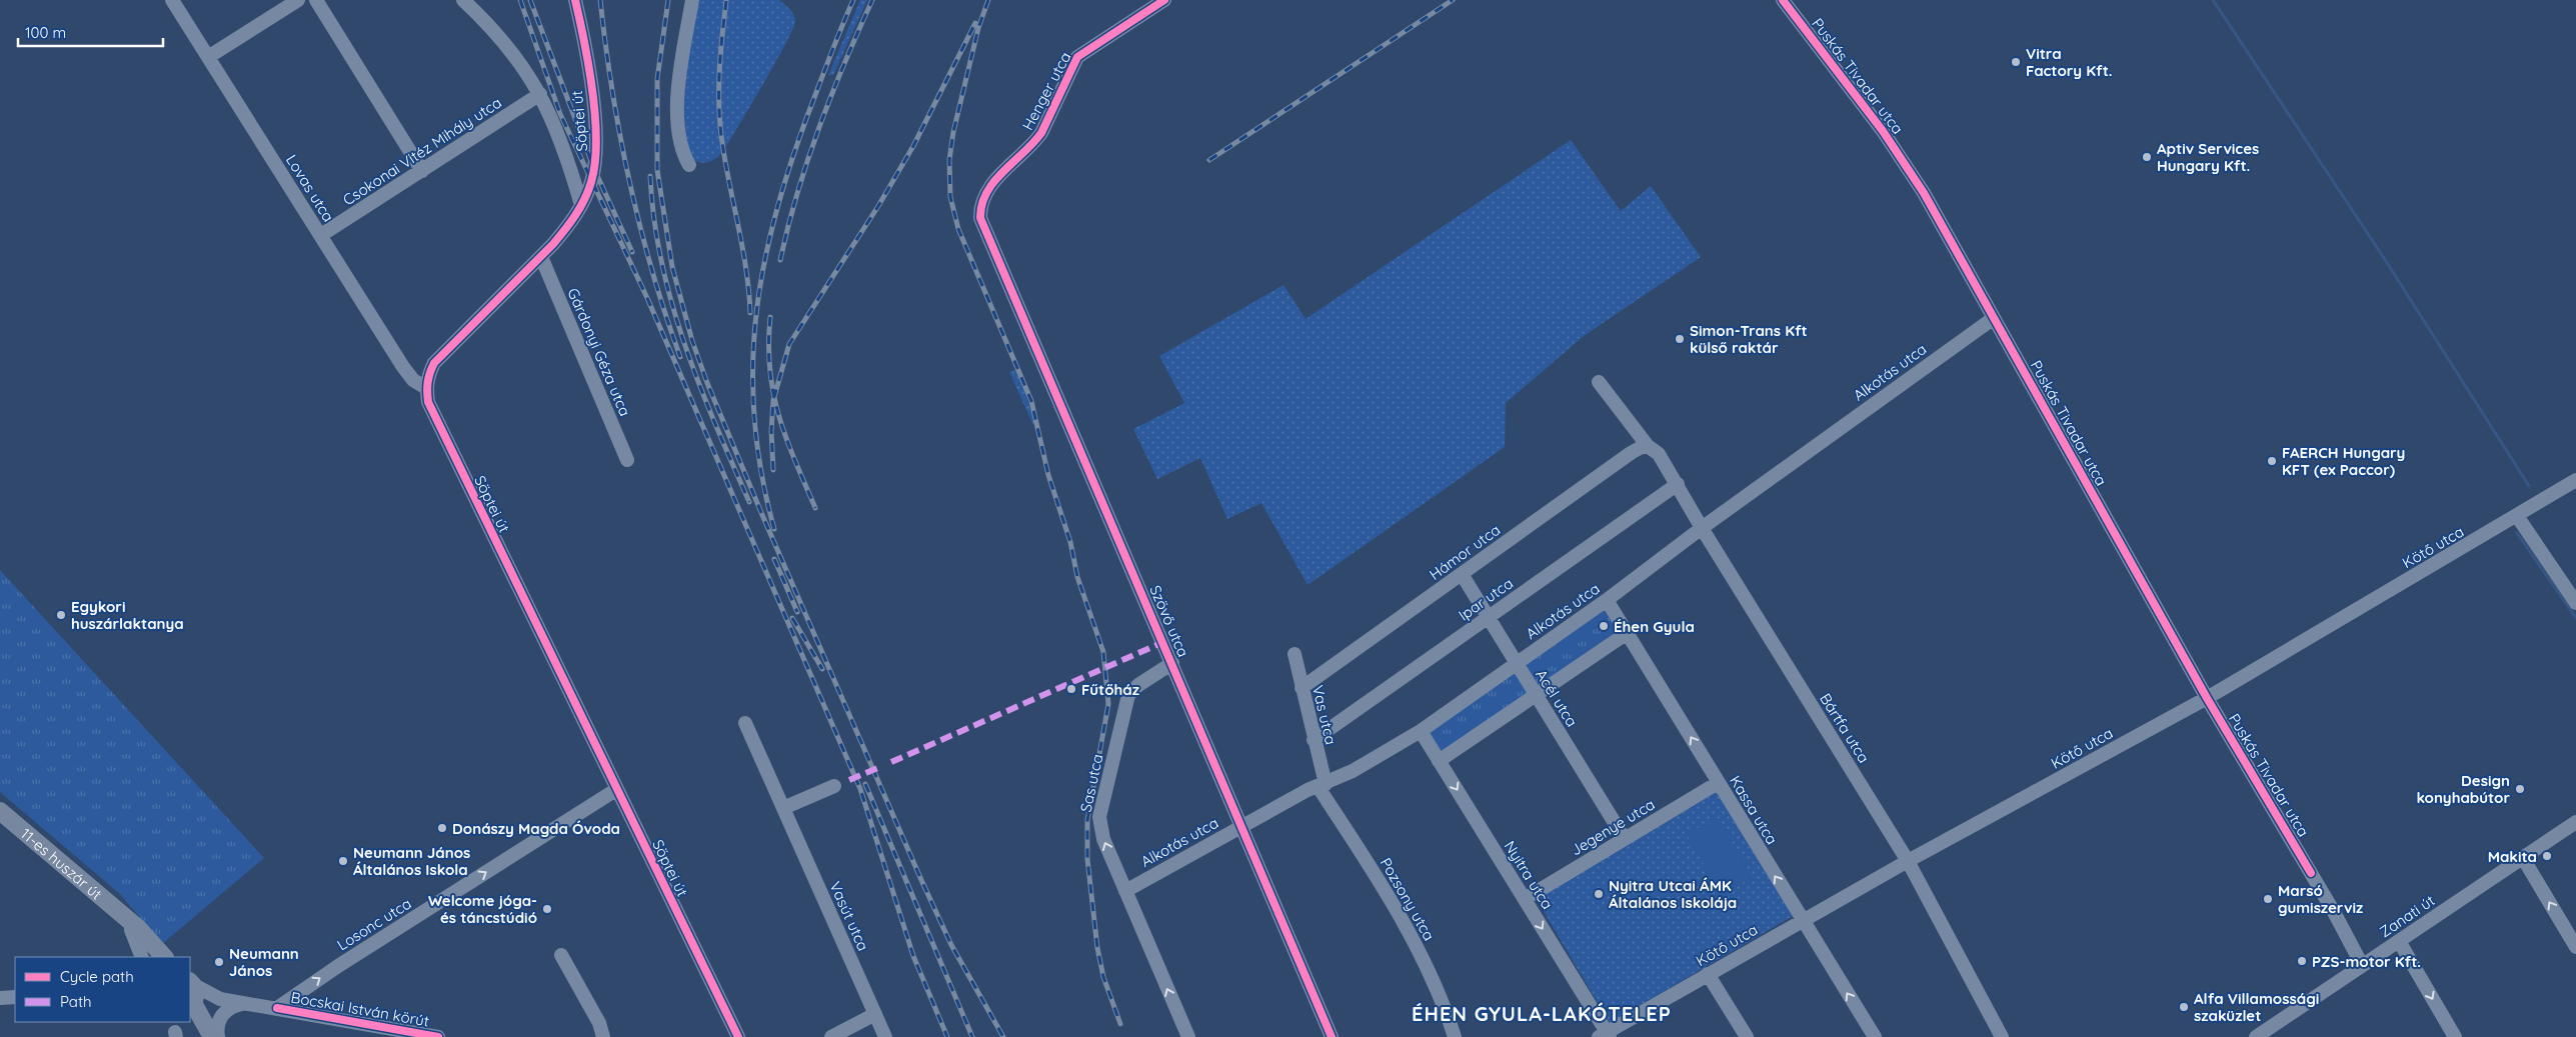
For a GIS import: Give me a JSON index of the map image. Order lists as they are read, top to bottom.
{
  "streets": {
    "main road": ["11-es huszár út"],
    "street": [
      "Puskás Tivadar utca",
      "Henger utca",
      "Söptei út",
      "Csokonai Vitéz Mihály utca",
      "Lovas utca",
      "Gárdonyi Géza utca",
      "Alkotás utca",
      "Kötő utca",
      "Hámor utca",
      "Ipar utca",
      "Szövő utca",
      "Acél utca",
      "Vas utca",
      "Bártfa utca",
      "Sas utca",
      "Kassa utca",
      "Jegenye utca",
      "Nyitra utca",
      "Pozsony utca",
      "Vasút utca",
      "Zanati út",
      "Losonc utca",
      "Bocskai István körút"
    ]
  },
  "crossings": [
    ["Puskás Tivadar utca", "Alkotás utca"],
    ["Puskás Tivadar utca", "Kötő utca"],
    ["Puskás Tivadar utca", "Zanati út"],
    ["Henger utca", "Szövő utca"],
    ["Söptei út", "Lovas utca"],
    ["Söptei út", "Gárdonyi Géza utca"],
    ["Söptei út", "Losonc utca"],
    ["Csokonai Vitéz Mihály utca", "Lovas utca"],
    ["Alkotás utca", "Szövő utca"],
    ["Alkotás utca", "Acél utca"],
    ["Alkotás utca", "Vas utca"],
    ["Alkotás utca", "Bártfa utca"],
    ["Alkotás utca", "Sas utca"],
    ["Alkotás utca", "Kassa utca"],
    ["Alkotás utca", "Nyitra utca"],
    ["Alkotás utca", "Pozsony utca"],
    ["Kötő utca", "Bártfa utca"],
    ["Kötő utca", "Kassa utca"],
    ["Kötő utca", "Nyitra utca"],
    ["Hámor utca", "Acél utca"],
    ["Hámor utca", "Vas utca"],
    ["Hámor utca", "Bártfa utca"],
    ["Ipar utca", "Acél utca"],
    ["Ipar utca", "Vas utca"],
    ["Ipar utca", "Bártfa utca"],
    ["Szövő utca", "Sas utca"],
    ["Acél utca", "Jegenye utca"],
    ["Vas utca", "Pozsony utca"],
    ["Kassa utca", "Jegenye utca"],
    ["Jegenye utca", "Nyitra utca"],
    ["Losonc utca", "Bocskai István körút"]
  ],
  "one_way": [
    "Sas utca",
    "Kassa utca",
    "Nyitra utca",
    "Losonc utca"
  ],
  "districts": ["ÉHEN GYULA-LAKÓTELEP"],
  "places": [
    "Vitra Factory Kft.",
    "Aptiv Services Hungary Kft.",
    "Simon-Trans Kft külső raktár",
    "FAERCH Hungary KFT (ex Paccor)",
    "Egykori huszárlaktanya",
    "Éhen Gyula",
    "Fűtőház",
    "Design konyhabútor",
    "Donászy Magda Óvoda",
    "Makita",
    "Neumann János Általános Iskola",
    "Nyitra Utcai ÁMK Általános Iskolája",
    "Marsó gumiszerviz",
    "Welcome jóga- és táncstúdió",
    "PZS-motor Kft.",
    "Neumann János",
    "Alfa Villamossági szaküzlet"
  ],
  "legend": ["Cycle path", "Path"],
  "scale_bar": "100 m"
}
